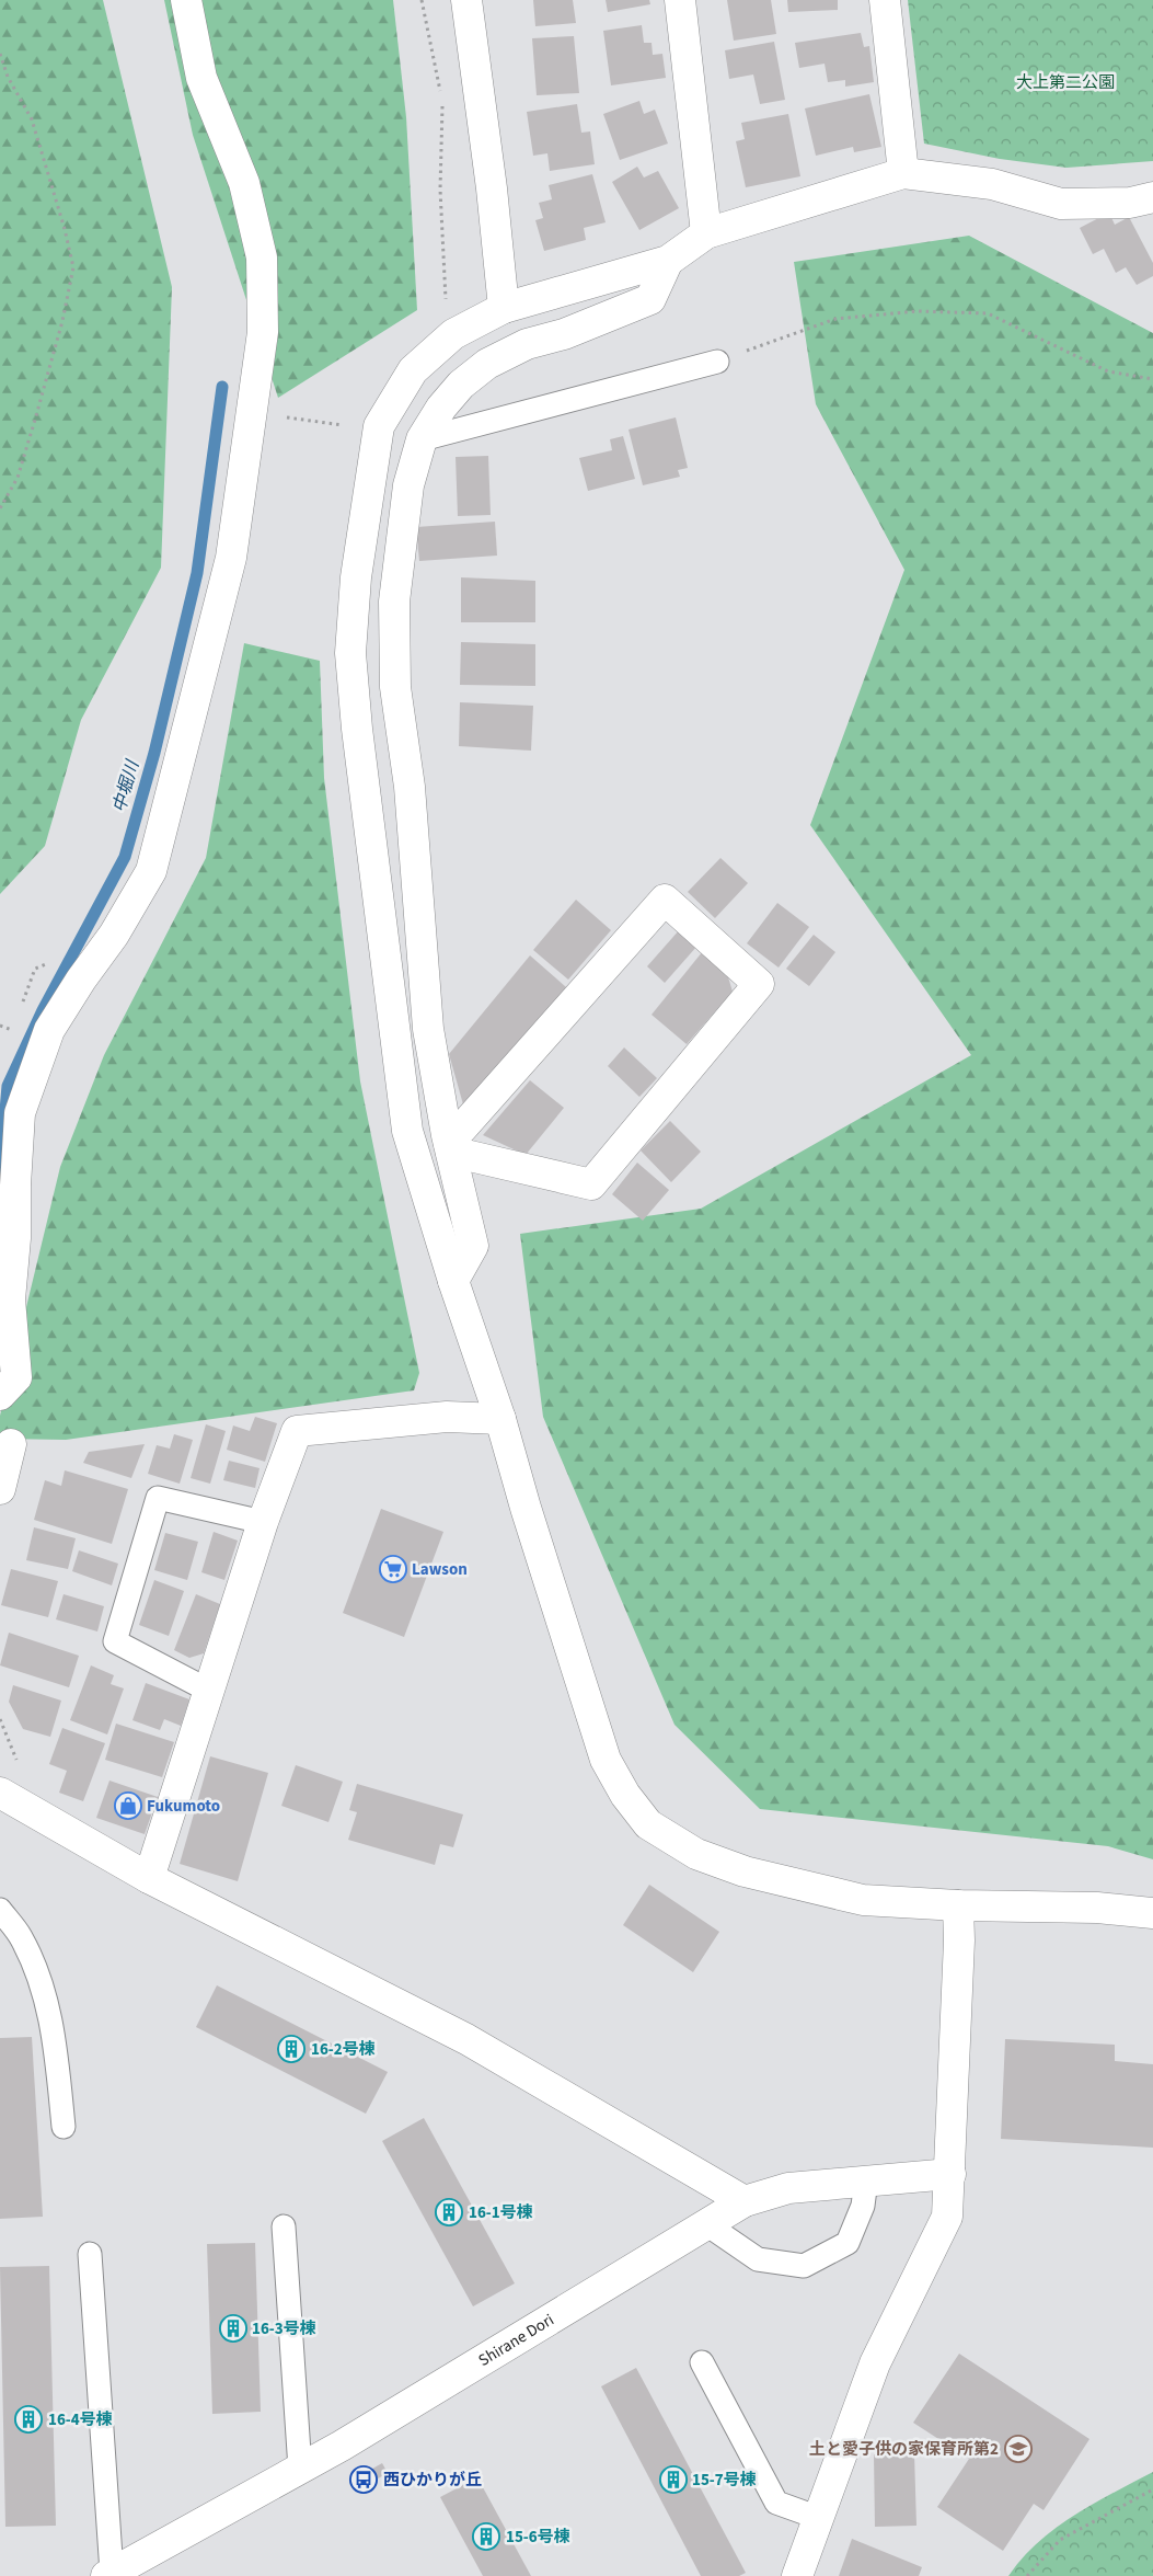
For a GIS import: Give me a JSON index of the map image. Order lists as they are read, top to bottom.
{
  "streets": {
    "street": ["Shirane Dori"]
  },
  "water": ["中堀川"],
  "parks": ["大上第二公園"],
  "places": {
    "supermarket": ["Lawson"],
    "shop": ["Fukumoto"],
    "building": [
      "16-2号棟",
      "16-1号棟",
      "16-3号棟",
      "16-4号棟",
      "15-7号棟",
      "15-6号棟"
    ],
    "school or university": ["土と愛子供の家保育所第2"],
    "bus stop": ["西ひかりが丘"]
  }
}
